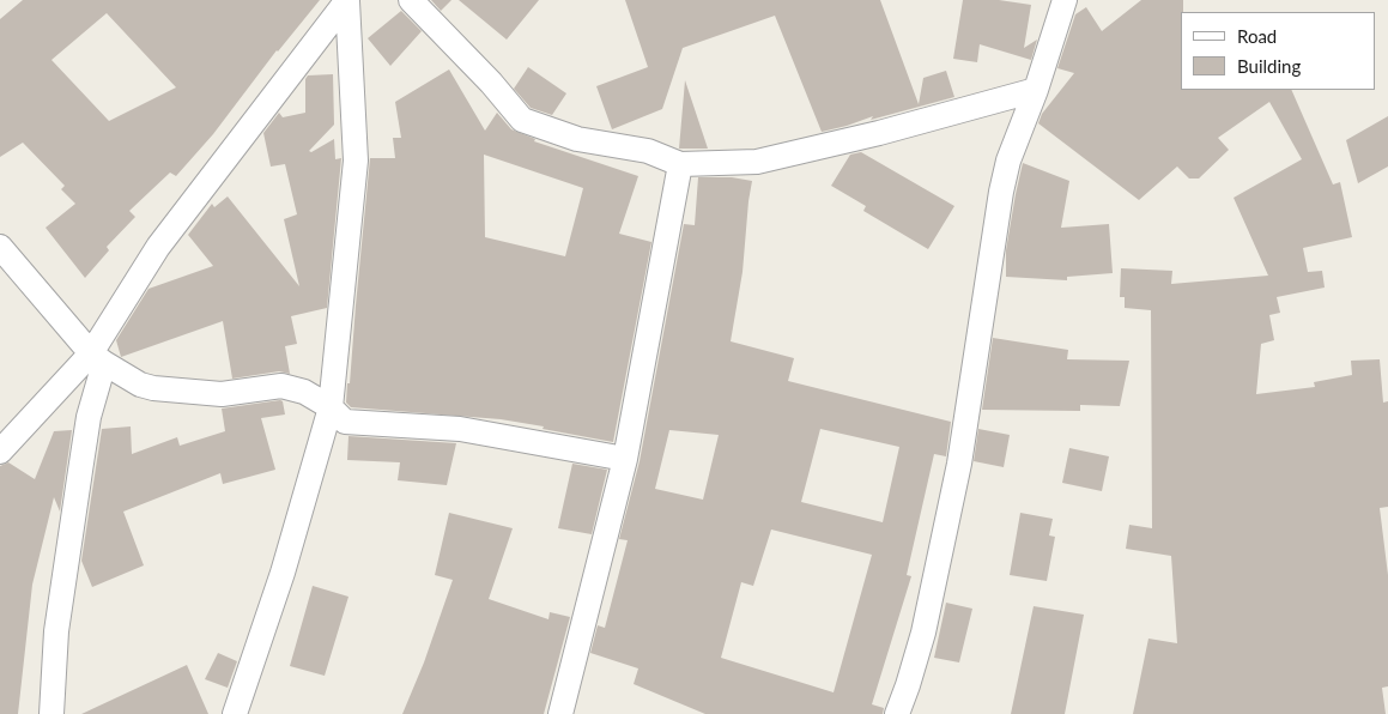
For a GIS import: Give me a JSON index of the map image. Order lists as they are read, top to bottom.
{
  "legend": ["Road", "Building"]
}
